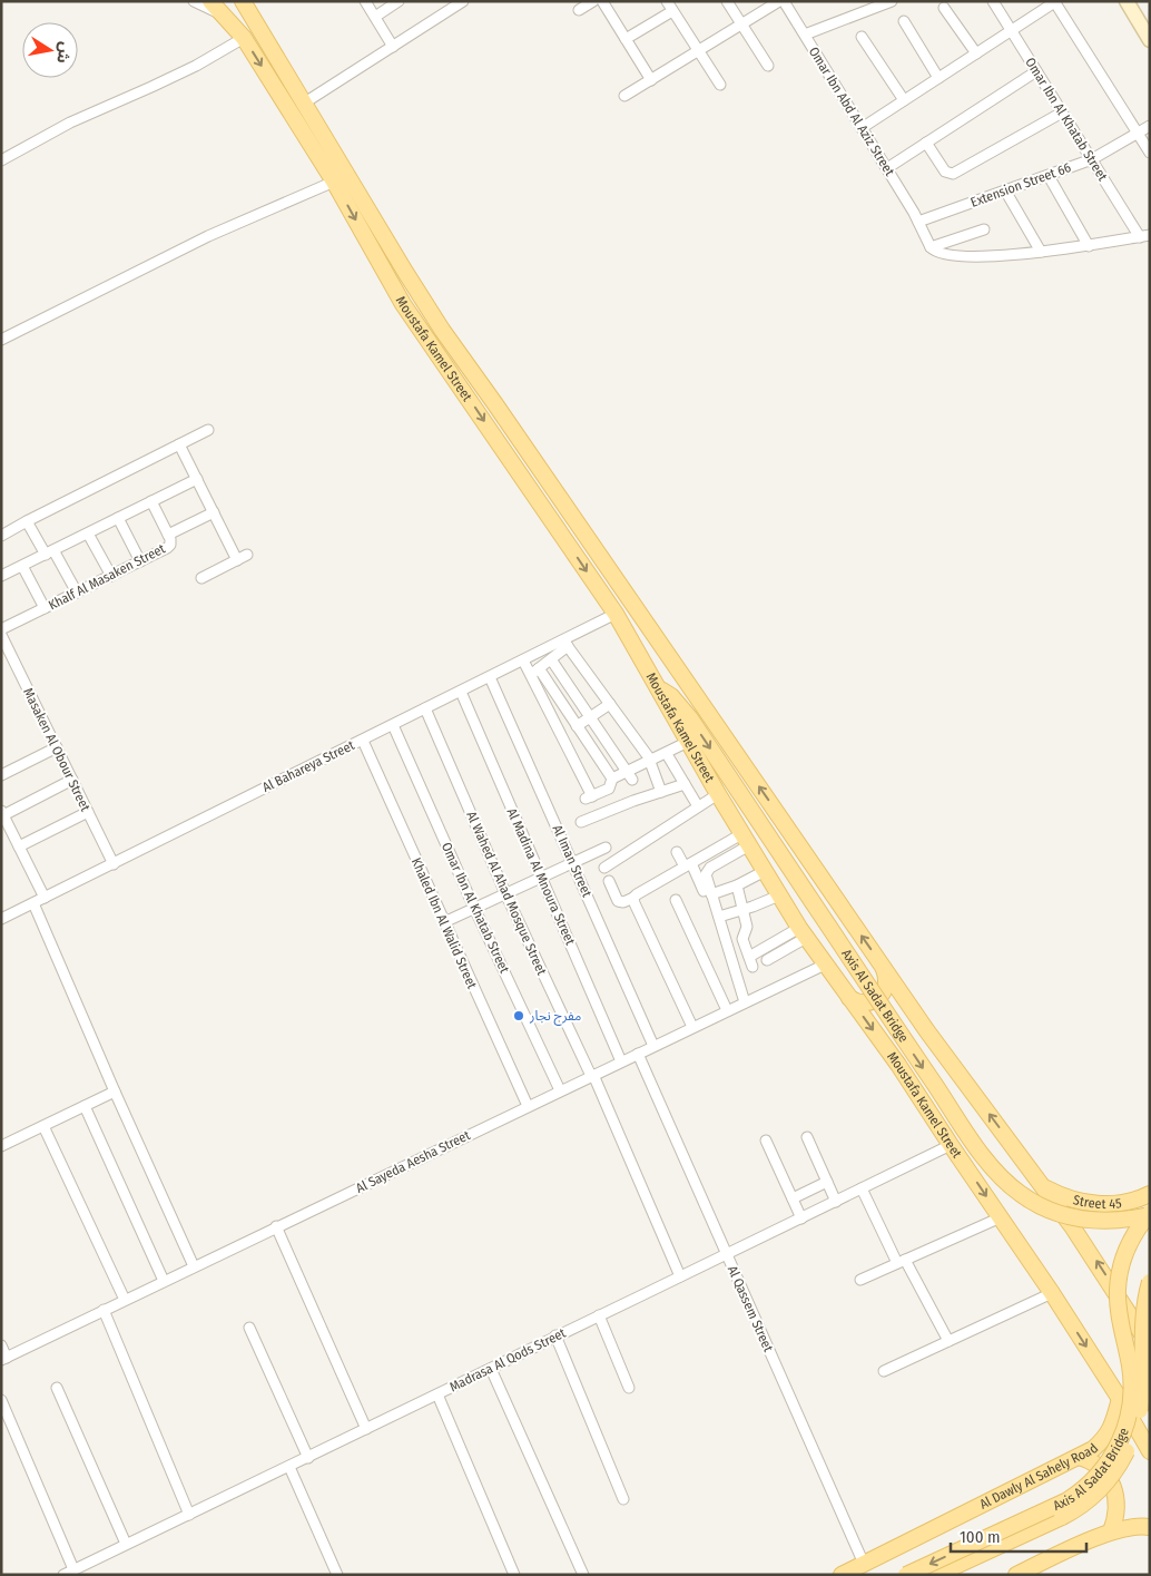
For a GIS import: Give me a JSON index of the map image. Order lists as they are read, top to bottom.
{
  "streets": {
    "main road": [
      "Moustafa Kamel Street",
      "Axis Al Sadat Bridge",
      "Street 45",
      "Al Dawly Al Sahely Road"
    ],
    "street": [
      "Omar Ibn Abd Al Aziz Street",
      "Omar Ibn Al Khatab Street",
      "Extension Street 66",
      "Khalf Al Masaken Street",
      "Masaken Al Obour Street",
      "Al Bahareya Street",
      "Al Iman Street",
      "Al Madina Al Mnoura Street",
      "Al Wahed Al Ahad Mosque Street",
      "Khaled Ibn Al Walid Street",
      "Al Sayeda Aesha Street",
      "Al Qassem Street",
      "Madrasa Al Qods Street"
    ]
  },
  "crossings": [
    ["Omar Ibn Abd Al Aziz Street", "Extension Street 66"],
    ["Omar Ibn Al Khatab Street", "Extension Street 66"],
    ["Omar Ibn Al Khatab Street", "Al Bahareya Street"],
    ["Omar Ibn Al Khatab Street", "Al Sayeda Aesha Street"],
    ["Moustafa Kamel Street", "Al Bahareya Street"],
    ["Moustafa Kamel Street", "Axis Al Sadat Bridge"],
    ["Moustafa Kamel Street", "Al Sayeda Aesha Street"],
    ["Moustafa Kamel Street", "Street 45"],
    ["Moustafa Kamel Street", "Madrasa Al Qods Street"],
    ["Moustafa Kamel Street", "Al Dawly Al Sahely Road"],
    ["Masaken Al Obour Street", "Al Bahareya Street"],
    ["Al Bahareya Street", "Al Iman Street"],
    ["Al Bahareya Street", "Al Madina Al Mnoura Street"],
    ["Al Bahareya Street", "Al Wahed Al Ahad Mosque Street"],
    ["Al Bahareya Street", "Khaled Ibn Al Walid Street"],
    ["Al Iman Street", "Al Sayeda Aesha Street"],
    ["Al Madina Al Mnoura Street", "Al Sayeda Aesha Street"],
    ["Al Wahed Al Ahad Mosque Street", "Al Sayeda Aesha Street"],
    ["Al Wahed Al Ahad Mosque Street", "Madrasa Al Qods Street"],
    ["Khaled Ibn Al Walid Street", "Al Sayeda Aesha Street"],
    ["Al Sayeda Aesha Street", "Al Qassem Street"],
    ["Al Qassem Street", "Madrasa Al Qods Street"],
    ["Al Qassem Street", "Al Dawly Al Sahely Road"]
  ],
  "places": ["مفرح نجار"],
  "scale_bar": "100 m",
  "north": "right"
}
